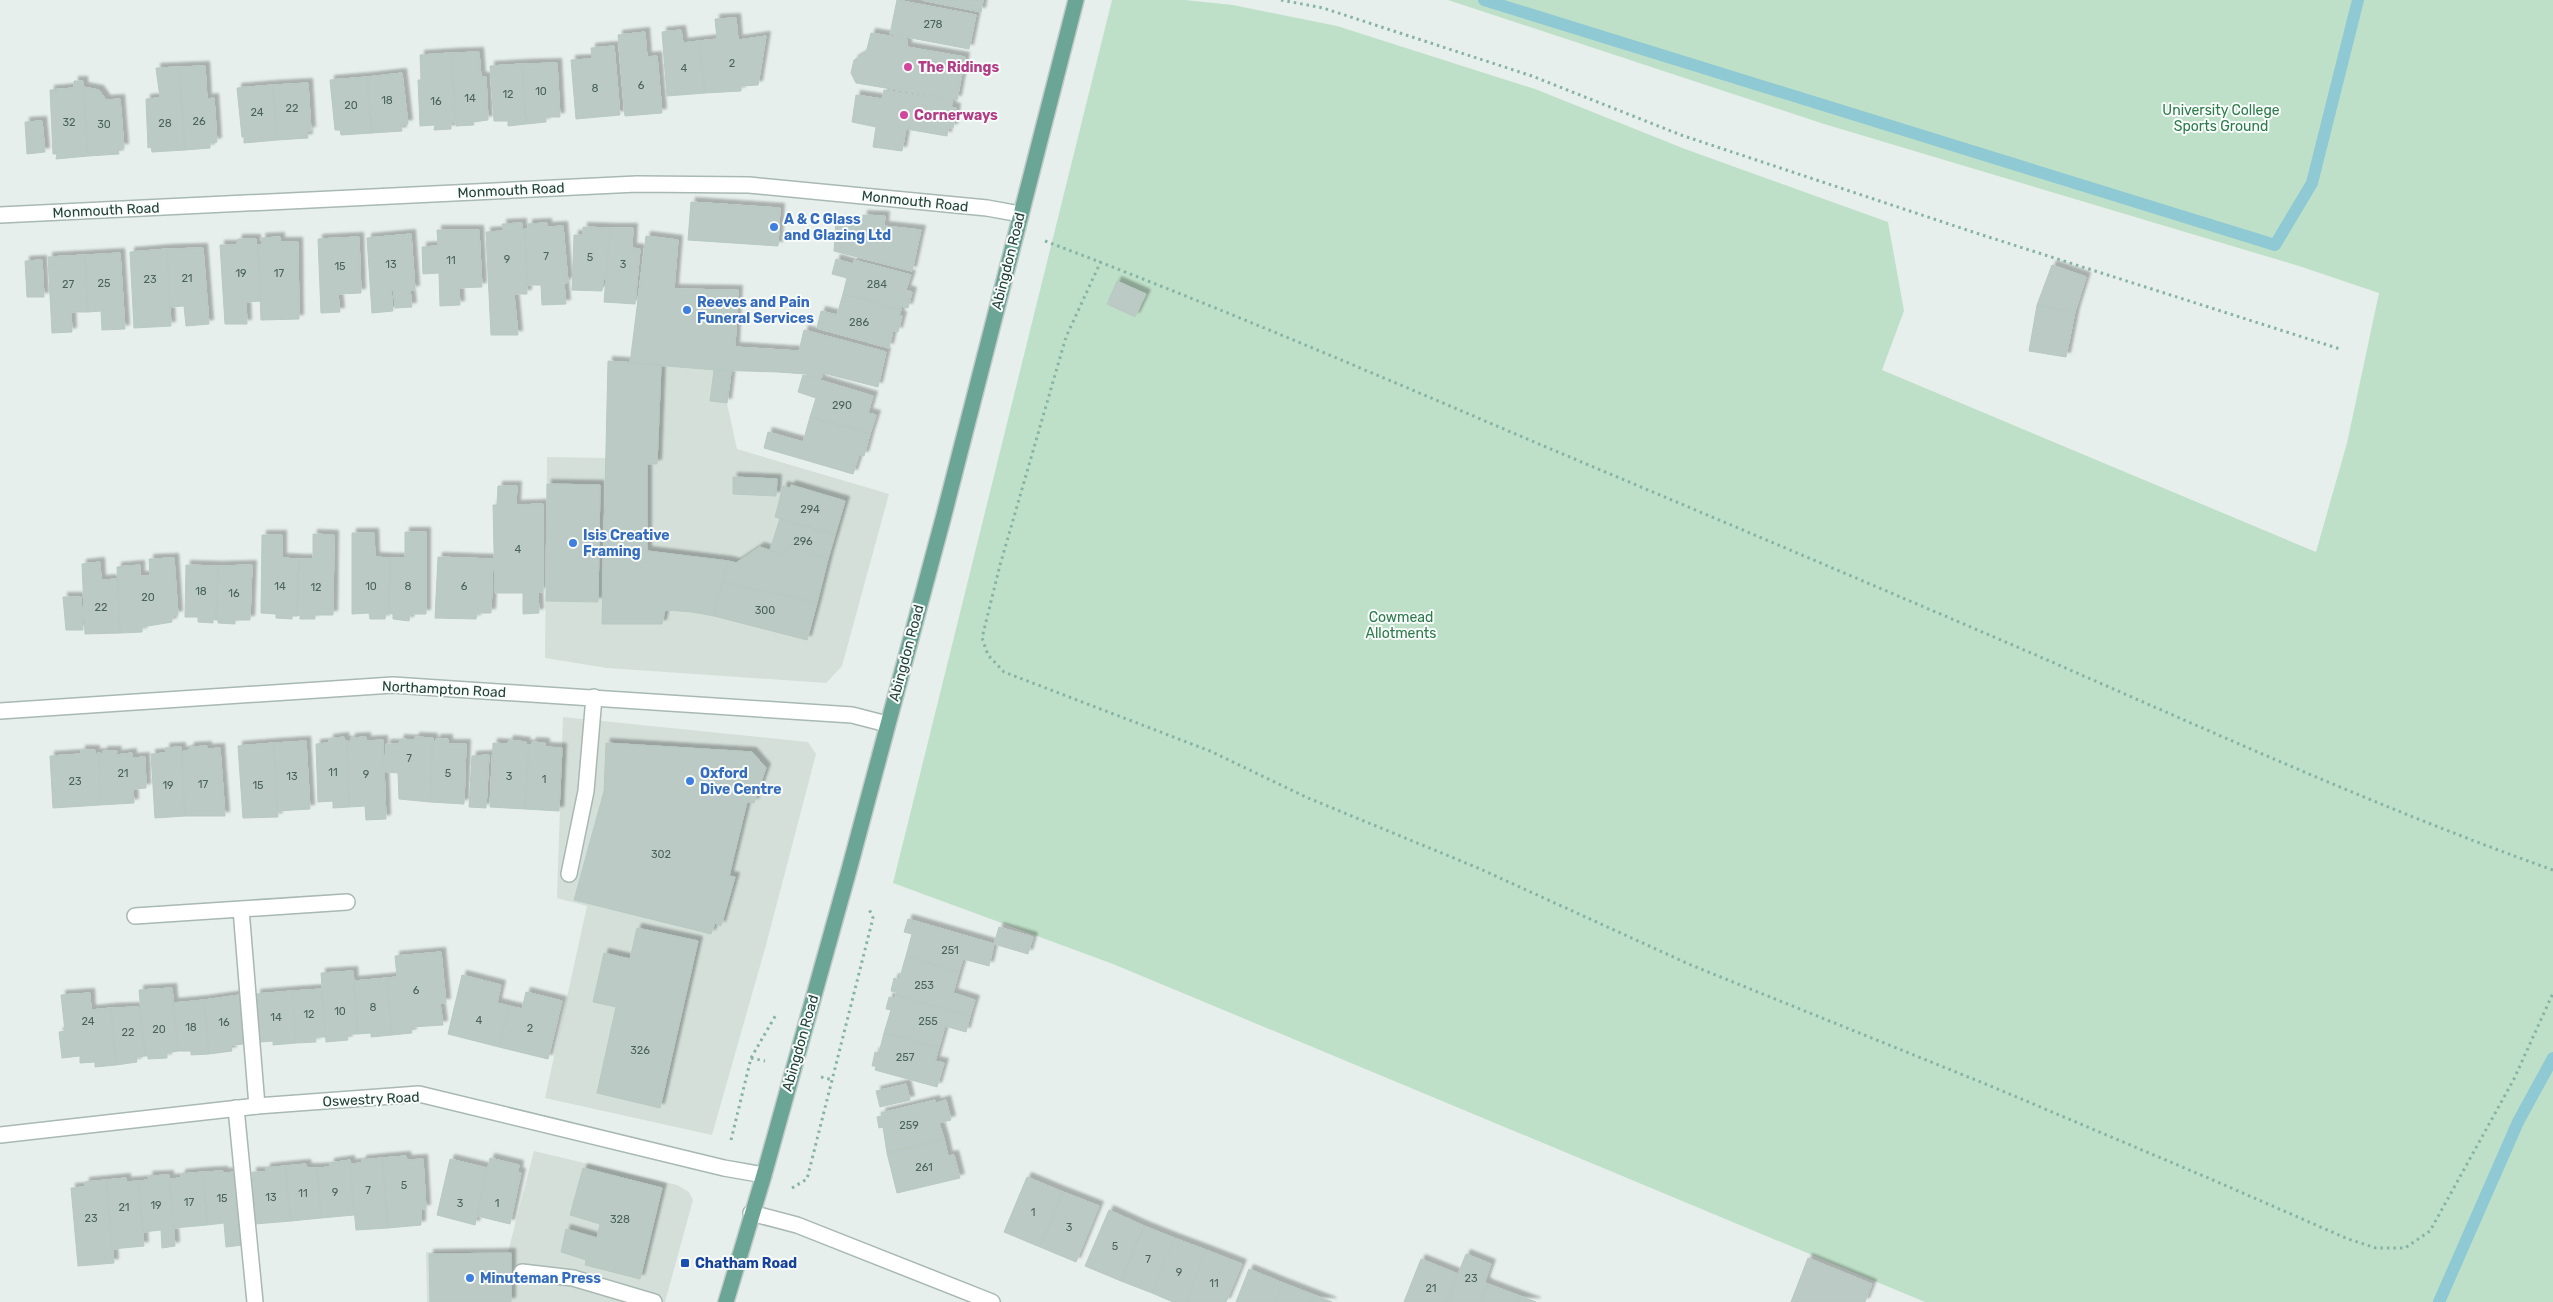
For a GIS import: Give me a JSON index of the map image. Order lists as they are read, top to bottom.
{
  "streets": {
    "main road": ["Abingdon Road"],
    "street": ["Monmouth Road", "Northampton Road", "Oswestry Road"]
  },
  "crossings": [
    ["Monmouth Road", "Abingdon Road"],
    ["Abingdon Road", "Northampton Road"],
    ["Abingdon Road", "Oswestry Road"]
  ],
  "parks": ["University College Sports Ground", "Cowmead Allotments"],
  "places": {
    "other": [
      "The Ridings",
      "Cornerways",
      "A & C Glass and Glazing Ltd",
      "Reeves and Pain Funeral Services",
      "Isis Creative Framing",
      "Oxford Dive Centre",
      "Minuteman Press"
    ],
    "transit": ["Chatham Road"]
  },
  "house_numbers": [
    "278",
    "2",
    "4",
    "6",
    "8",
    "10",
    "12",
    "14",
    "18",
    "16",
    "20",
    "22",
    "24",
    "26",
    "32",
    "28",
    "30",
    "7",
    "5",
    "9",
    "11",
    "13",
    "3",
    "15",
    "19",
    "17",
    "21",
    "23",
    "25",
    "27",
    "284",
    "286",
    "290",
    "294",
    "296",
    "4",
    "14",
    "10",
    "8",
    "6",
    "12",
    "18",
    "16",
    "20",
    "22",
    "300",
    "7",
    "11",
    "21",
    "5",
    "9",
    "13",
    "3",
    "1",
    "23",
    "17",
    "19",
    "15",
    "302",
    "251",
    "253",
    "6",
    "8",
    "10",
    "12",
    "14",
    "4",
    "24",
    "255",
    "16",
    "18",
    "2",
    "20",
    "22",
    "326",
    "257",
    "259",
    "261",
    "5",
    "7",
    "9",
    "11",
    "13",
    "15",
    "17",
    "3",
    "1",
    "19",
    "21",
    "1",
    "23",
    "328",
    "3",
    "5",
    "7",
    "9",
    "23",
    "11",
    "21"
  ]
}
